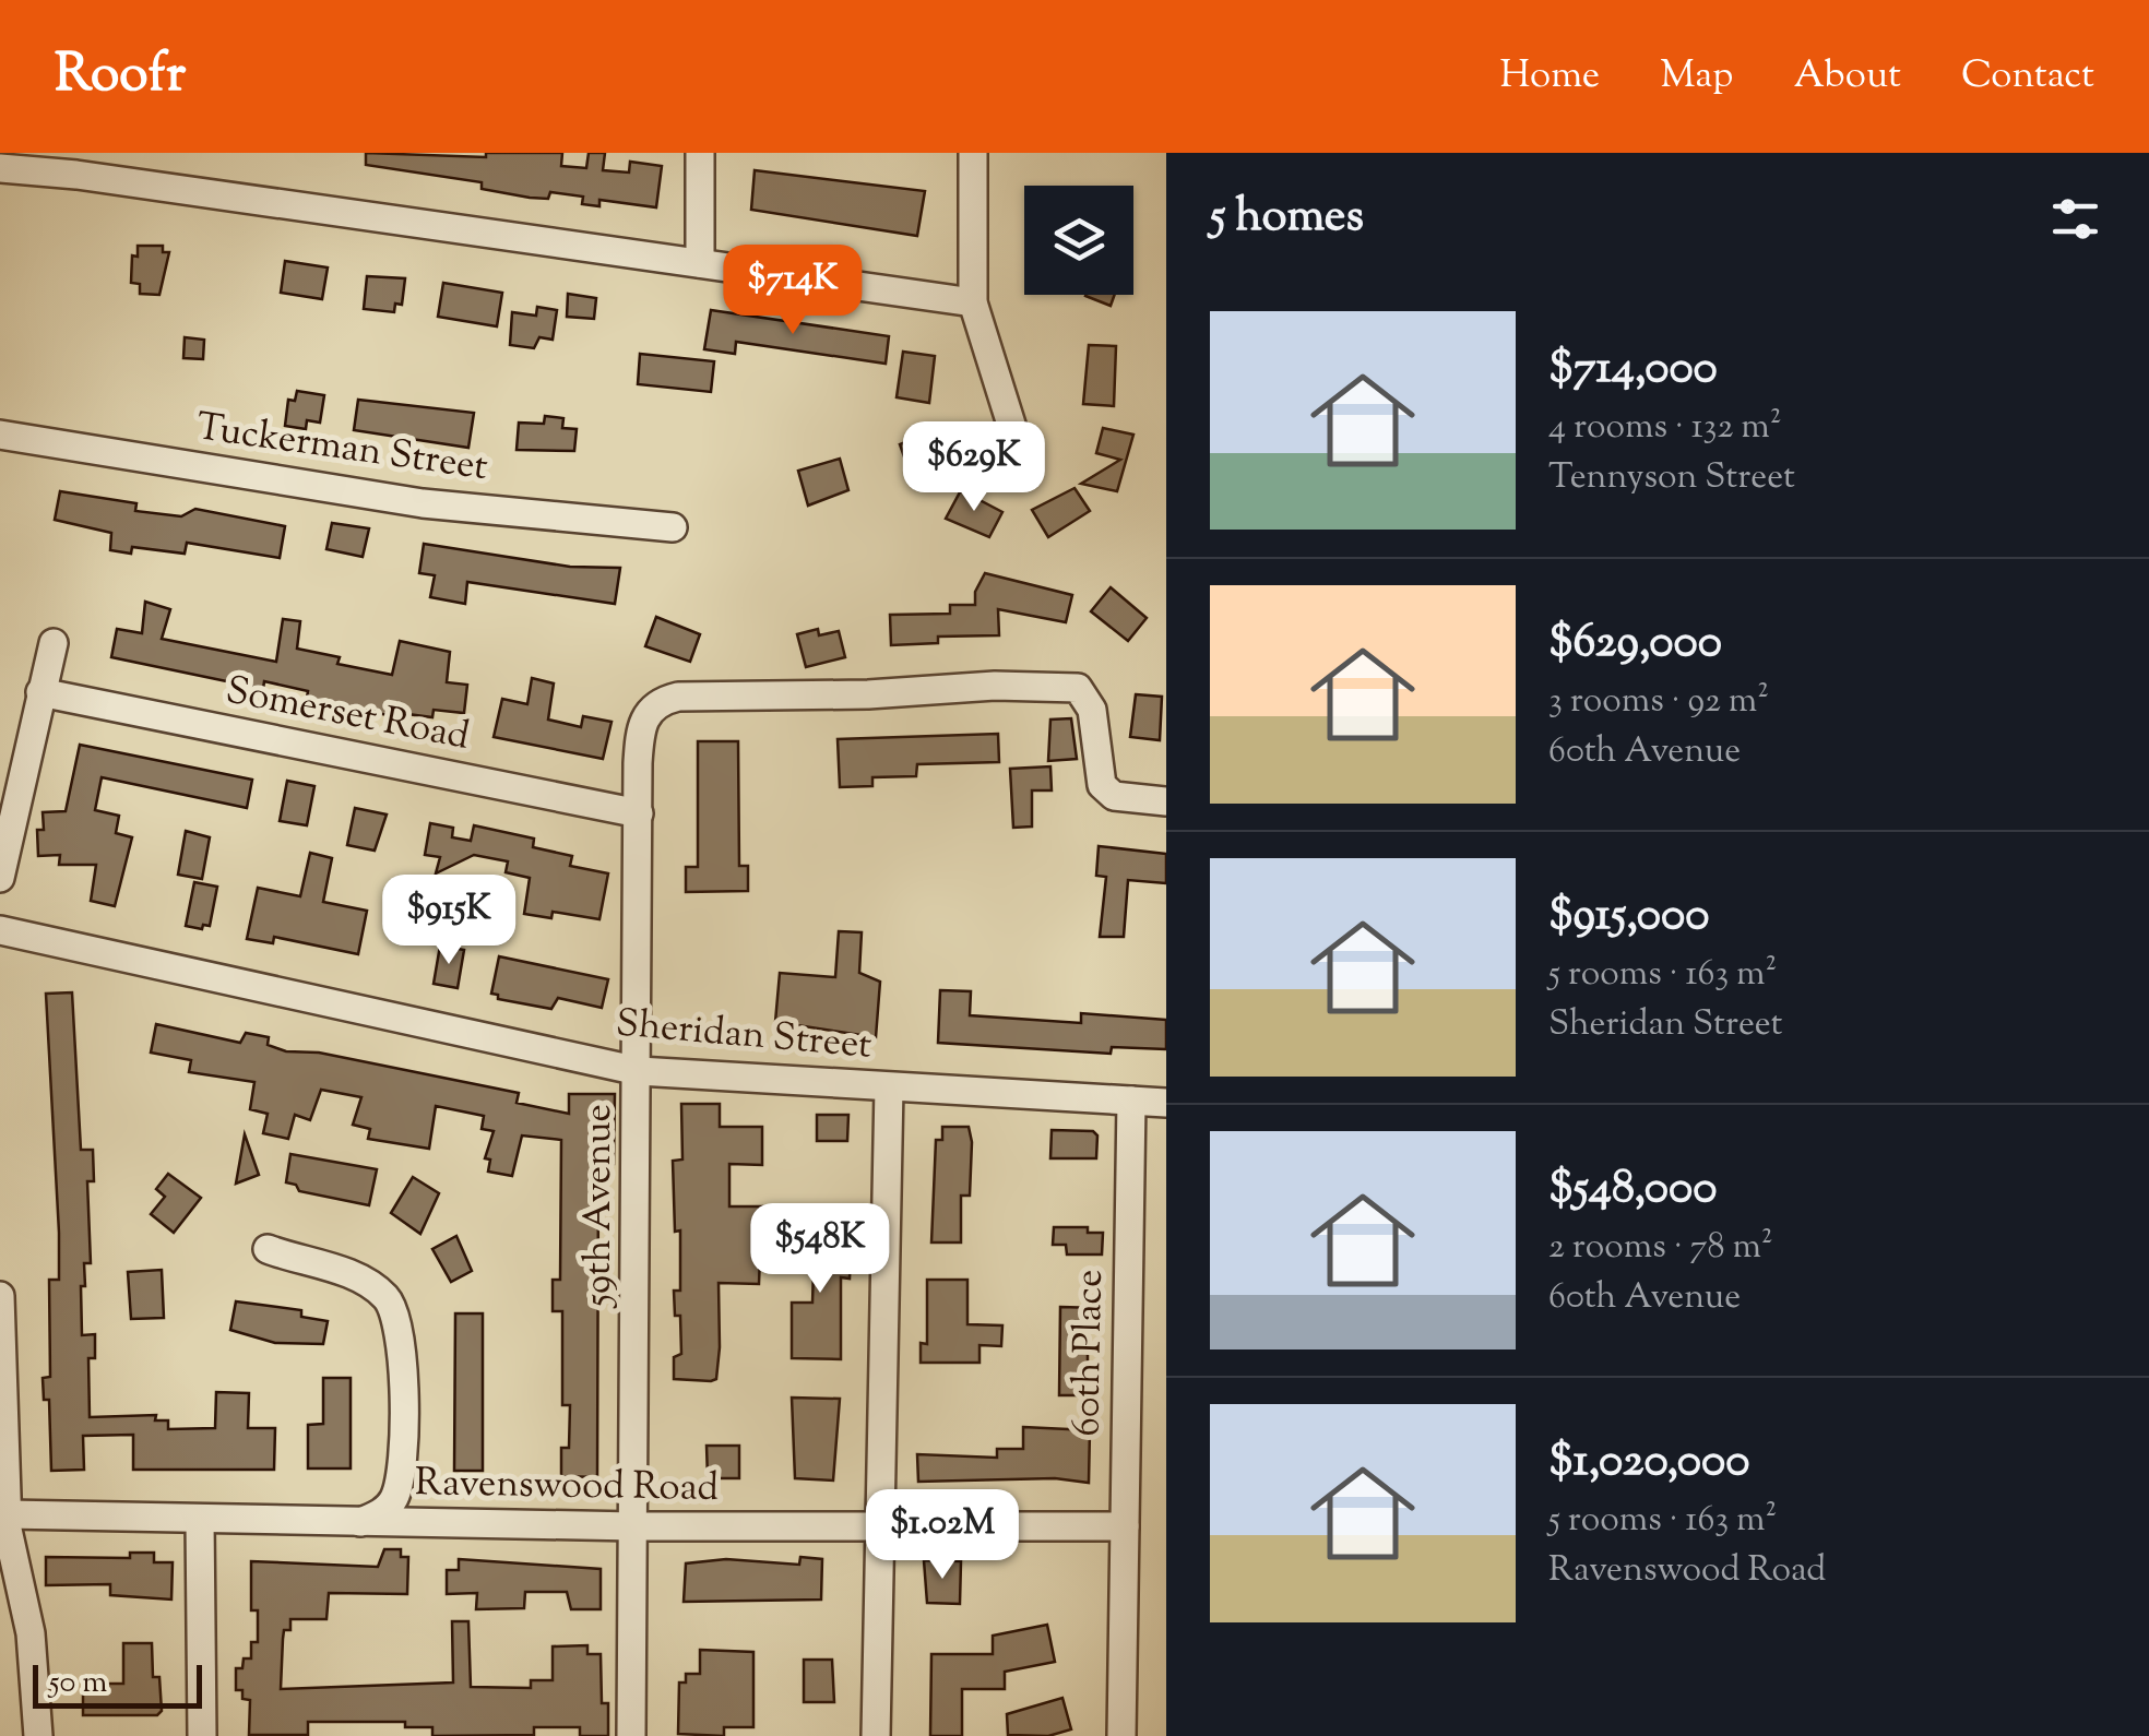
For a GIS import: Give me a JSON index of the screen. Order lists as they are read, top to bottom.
{
  "streets": {
    "street": [
      "Tuckerman Street",
      "Somerset Road",
      "Sheridan Street",
      "59th Avenue",
      "60th Place",
      "Ravenswood Road"
    ]
  },
  "crossings": [
    ["Somerset Road", "59th Avenue"],
    ["Sheridan Street", "59th Avenue"],
    ["Sheridan Street", "60th Place"],
    ["59th Avenue", "Ravenswood Road"],
    ["60th Place", "Ravenswood Road"]
  ],
  "scale_bar": "50 m",
  "page": {
    "header": "Roofr",
    "nav": [
      "Home",
      "Map",
      "About",
      "Contact"
    ],
    "heading": "5 homes",
    "price": [
      "$714K",
      "$629K",
      "$915K",
      "$548K",
      "$1.02M"
    ],
    "list": [
      {
        "name": "$714,000",
        "note": "4 rooms · 132 m² · Tennyson Street"
      },
      {
        "name": "$629,000",
        "note": "3 rooms · 92 m² · 60th Avenue"
      },
      {
        "name": "$915,000",
        "note": "5 rooms · 163 m² · Sheridan Street"
      },
      {
        "name": "$548,000",
        "note": "2 rooms · 78 m² · 60th Avenue"
      },
      {
        "name": "$1,020,000",
        "note": "5 rooms · 163 m² · Ravenswood Road"
      }
    ],
    "scale": "50 m"
  }
}
